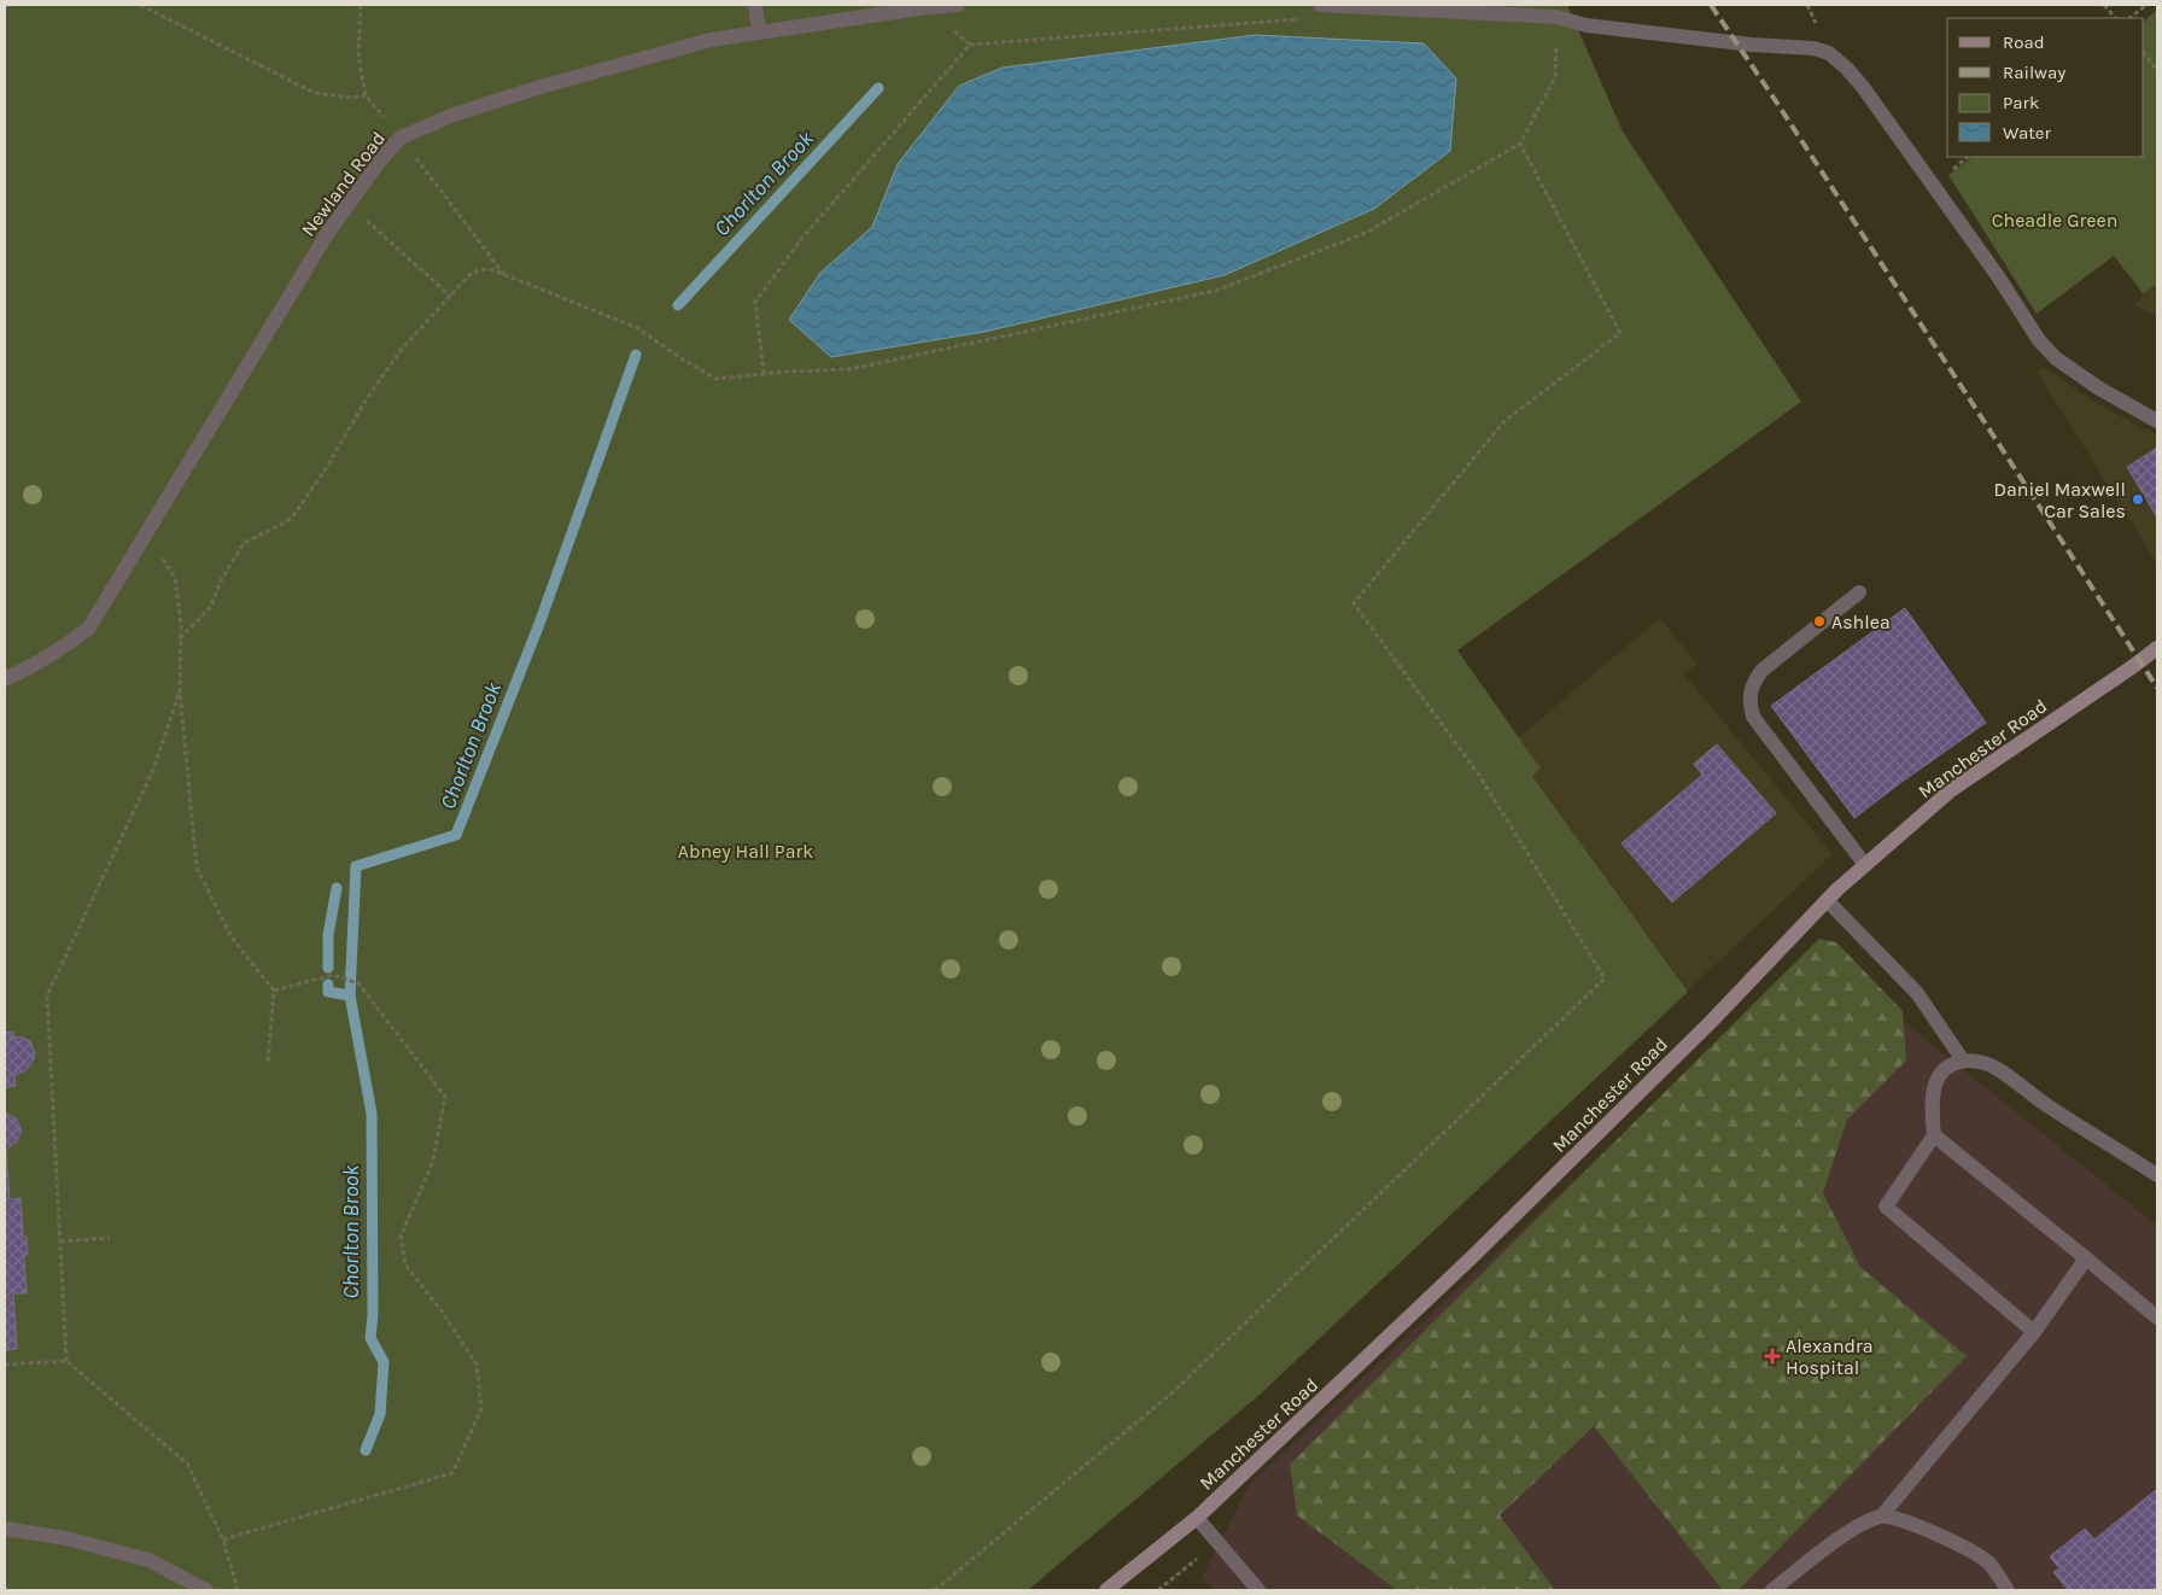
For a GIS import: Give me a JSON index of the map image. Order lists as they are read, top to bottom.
{
  "streets": {
    "main road": ["Manchester Road"],
    "street": ["Newland Road"]
  },
  "water": ["Chorlton Brook"],
  "parks": ["Cheadle Green", "Abney Hall Park"],
  "places": {
    "other": ["Daniel Maxwell Car Sales", "Ashlea"],
    "health": ["Alexandra Hospital"]
  },
  "legend": [
    "Road",
    "Railway",
    "Park",
    "Water"
  ]
}
